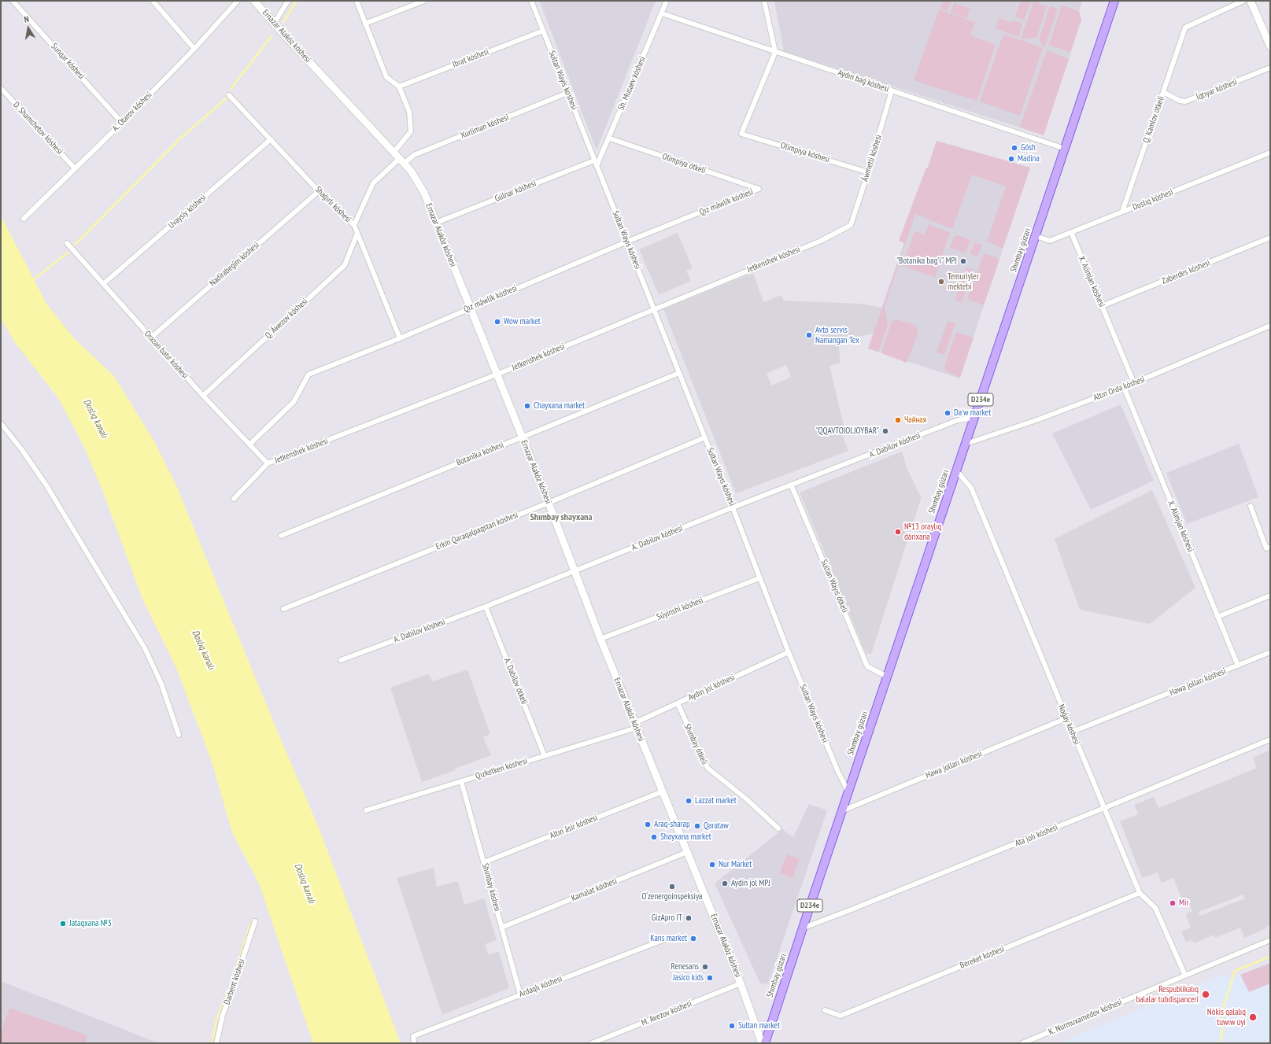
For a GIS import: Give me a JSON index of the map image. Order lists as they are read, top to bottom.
{
  "streets": {
    "main road": ["Ernazar Alakóz kóshesi", "Shımbay gúzarı", "D234e"],
    "street": [
      "Ibrat kóshesi",
      "Sunqar kóshesi",
      "Sultan Wayis ko'shesi",
      "Aydın baǵ kóshesi",
      "Sh. Musaev kóshesi",
      "Íqtıyar kóshesi",
      "A. Otarov kóshesi",
      "Q. Kamlov ótkeli",
      "Xurliman kóshesi",
      "D. Shamshetov kóshesi",
      "Olimpiya kóshesi",
      "Áwmetli kóshesi",
      "Olimpiya ótkeli",
      "Gúlnar kóshesi",
      "Doslıq kóshesi",
      "Qız máwlik kóshesi",
      "Shaǵırlı kóshesi",
      "Uvaysiy kóshesi",
      "Sultan Wayıs kóshesi",
      "Jetkenshek kóshesi",
      "Nadirabegim kóshesi",
      "Zaberdes kóshesi",
      "X. Alimjan kóshesi",
      "Q. Áwezov kóshesi",
      "Orazan batır kóshesi",
      "Altın Orda kóshesi",
      "A. Dabilov kóshesi",
      "Botanika kóshesi",
      "Erkin Qaraqalpaqstan kóshesi",
      "Sultan Wayıs ótkeli",
      "Súyinshi kóshesi",
      "A. Dabilov ótkeli",
      "Hawa jolları kóshesi",
      "Aydın jol kóshesi",
      "Noǵay kóshesi",
      "Shımbay ótkeli",
      "Qızketken kóshesi",
      "Altın ásir kóshesi",
      "Ata jolı kóshesi",
      "Shımbay kóshesi",
      "Kamalat kóshesi",
      "Bereket kóshesi",
      "Darbent kóshesi",
      "Ardaqlı kóshesi",
      "M. Avezov kóshesi",
      "K. Nurmuxamedov kóshesi"
    ]
  },
  "crossings": [
    ["Ernazar Alakóz kóshesi", "Xurliman kóshesi"],
    ["Ernazar Alakóz kóshesi", "Gúlnar kóshesi"],
    ["Ernazar Alakóz kóshesi", "Qız máwlik kóshesi"],
    ["Ernazar Alakóz kóshesi", "Jetkenshek kóshesi"],
    ["Ernazar Alakóz kóshesi", "A. Dabilov kóshesi"],
    ["Ernazar Alakóz kóshesi", "Botanika kóshesi"],
    ["Ernazar Alakóz kóshesi", "Erkin Qaraqalpaqstan kóshesi"],
    ["Ernazar Alakóz kóshesi", "Súyinshi kóshesi"],
    ["Ernazar Alakóz kóshesi", "Aydın jol kóshesi"],
    ["Ernazar Alakóz kóshesi", "Qızketken kóshesi"],
    ["Ernazar Alakóz kóshesi", "Altın ásir kóshesi"],
    ["Ernazar Alakóz kóshesi", "Kamalat kóshesi"],
    ["Ernazar Alakóz kóshesi", "M. Avezov kóshesi"],
    ["Ibrat kóshesi", "Sultan Wayis ko'shesi"],
    ["Sunqar kóshesi", "A. Otarov kóshesi"],
    ["Sultan Wayis ko'shesi", "Xurliman kóshesi"],
    ["Sultan Wayis ko'shesi", "Gúlnar kóshesi"],
    ["Sultan Wayis ko'shesi", "Sultan Wayıs kóshesi"],
    ["Aydın baǵ kóshesi", "Sh. Musaev kóshesi"],
    ["Aydın baǵ kóshesi", "Olimpiya kóshesi"],
    ["Aydın baǵ kóshesi", "Áwmetli kóshesi"],
    ["Aydın baǵ kóshesi", "Shımbay gúzarı"],
    ["Sh. Musaev kóshesi", "Olimpiya ótkeli"],
    ["Sh. Musaev kóshesi", "Sultan Wayıs kóshesi"],
    ["Íqtıyar kóshesi", "Q. Kamlov ótkeli"],
    ["A. Otarov kóshesi", "D. Shamshetov kóshesi"],
    ["Q. Kamlov ótkeli", "Doslıq kóshesi"],
    ["Xurliman kóshesi", "Shaǵırlı kóshesi"],
    ["Olimpiya kóshesi", "Áwmetli kóshesi"],
    ["Áwmetli kóshesi", "Jetkenshek kóshesi"],
    ["Olimpiya ótkeli", "Qız máwlik kóshesi"],
    ["Gúlnar kóshesi", "Sultan Wayıs kóshesi"],
    ["Doslıq kóshesi", "Shımbay gúzarı"],
    ["Doslıq kóshesi", "X. Alimjan kóshesi"],
    ["Qız máwlik kóshesi", "Shaǵırlı kóshesi"],
    ["Qız máwlik kóshesi", "Sultan Wayıs kóshesi"],
    ["Qız máwlik kóshesi", "Orazan batır kóshesi"],
    ["Shaǵırlı kóshesi", "Uvaysiy kóshesi"],
    ["Shaǵırlı kóshesi", "Nadirabegim kóshesi"],
    ["Shaǵırlı kóshesi", "Q. Áwezov kóshesi"],
    ["Uvaysiy kóshesi", "Orazan batır kóshesi"],
    ["Sultan Wayıs kóshesi", "Shımbay gúzarı"],
    ["Sultan Wayıs kóshesi", "Jetkenshek kóshesi"],
    ["Sultan Wayıs kóshesi", "A. Dabilov kóshesi"],
    ["Sultan Wayıs kóshesi", "Botanika kóshesi"],
    ["Sultan Wayıs kóshesi", "Erkin Qaraqalpaqstan kóshesi"],
    ["Sultan Wayıs kóshesi", "Súyinshi kóshesi"],
    ["Sultan Wayıs kóshesi", "Aydın jol kóshesi"],
    ["Shımbay gúzarı", "Altın Orda kóshesi"],
    ["Shımbay gúzarı", "A. Dabilov kóshesi"],
    ["Shımbay gúzarı", "Sultan Wayıs ótkeli"],
    ["Shımbay gúzarı", "Hawa jolları kóshesi"],
    ["Shımbay gúzarı", "Noǵay kóshesi"],
    ["Shımbay gúzarı", "Ata jolı kóshesi"],
    ["Jetkenshek kóshesi", "Orazan batır kóshesi"],
    ["Nadirabegim kóshesi", "Orazan batır kóshesi"],
    ["Zaberdes kóshesi", "X. Alimjan kóshesi"],
    ["X. Alimjan kóshesi", "Altın Orda kóshesi"],
    ["X. Alimjan kóshesi", "Hawa jolları kóshesi"],
    ["Q. Áwezov kóshesi", "Orazan batır kóshesi"],
    ["A. Dabilov kóshesi", "Sultan Wayıs ótkeli"],
    ["A. Dabilov kóshesi", "A. Dabilov ótkeli"],
    ["A. Dabilov ótkeli", "Qızketken kóshesi"],
    ["Hawa jolları kóshesi", "Noǵay kóshesi"],
    ["Aydın jol kóshesi", "Shımbay ótkeli"],
    ["Aydın jol kóshesi", "Qızketken kóshesi"],
    ["Noǵay kóshesi", "Ata jolı kóshesi"],
    ["Noǵay kóshesi", "Bereket kóshesi"],
    ["Noǵay kóshesi", "K. Nurmuxamedov kóshesi"],
    ["Qızketken kóshesi", "Shımbay kóshesi"],
    ["Altın ásir kóshesi", "Shımbay kóshesi"],
    ["Shımbay kóshesi", "Kamalat kóshesi"],
    ["Shımbay kóshesi", "Ardaqlı kóshesi"]
  ],
  "districts": ["Shımbay shayxana"],
  "water": ["Doslıq kanalı"],
  "places": [
    "Gósh",
    "Madina",
    "\"Botanika bag'i\" MPJ",
    "Temuriyler mektebi",
    "Wow market",
    "Avto servis Namangan Tex",
    "Chayxana market",
    "Da'w market",
    "Чайная",
    "\"QQAVTOJOLJOYBAR\"",
    "№13 oraylıq dárixana",
    "Lazzat market",
    "Araq-sharap",
    "Qarataw",
    "Shayxana market",
    "Nur Market",
    "Aydin jol MPJ",
    "O‘zenergoinspeksiya",
    "Mir",
    "GizApro IT",
    "Jataqxana №3",
    "Kans market",
    "Renesans",
    "Jasico kids",
    "Respublikalıq balalar tubdispanceri",
    "Nókis qalalıq tuwıw úyi",
    "Sultan market"
  ],
  "north": "top"
}
